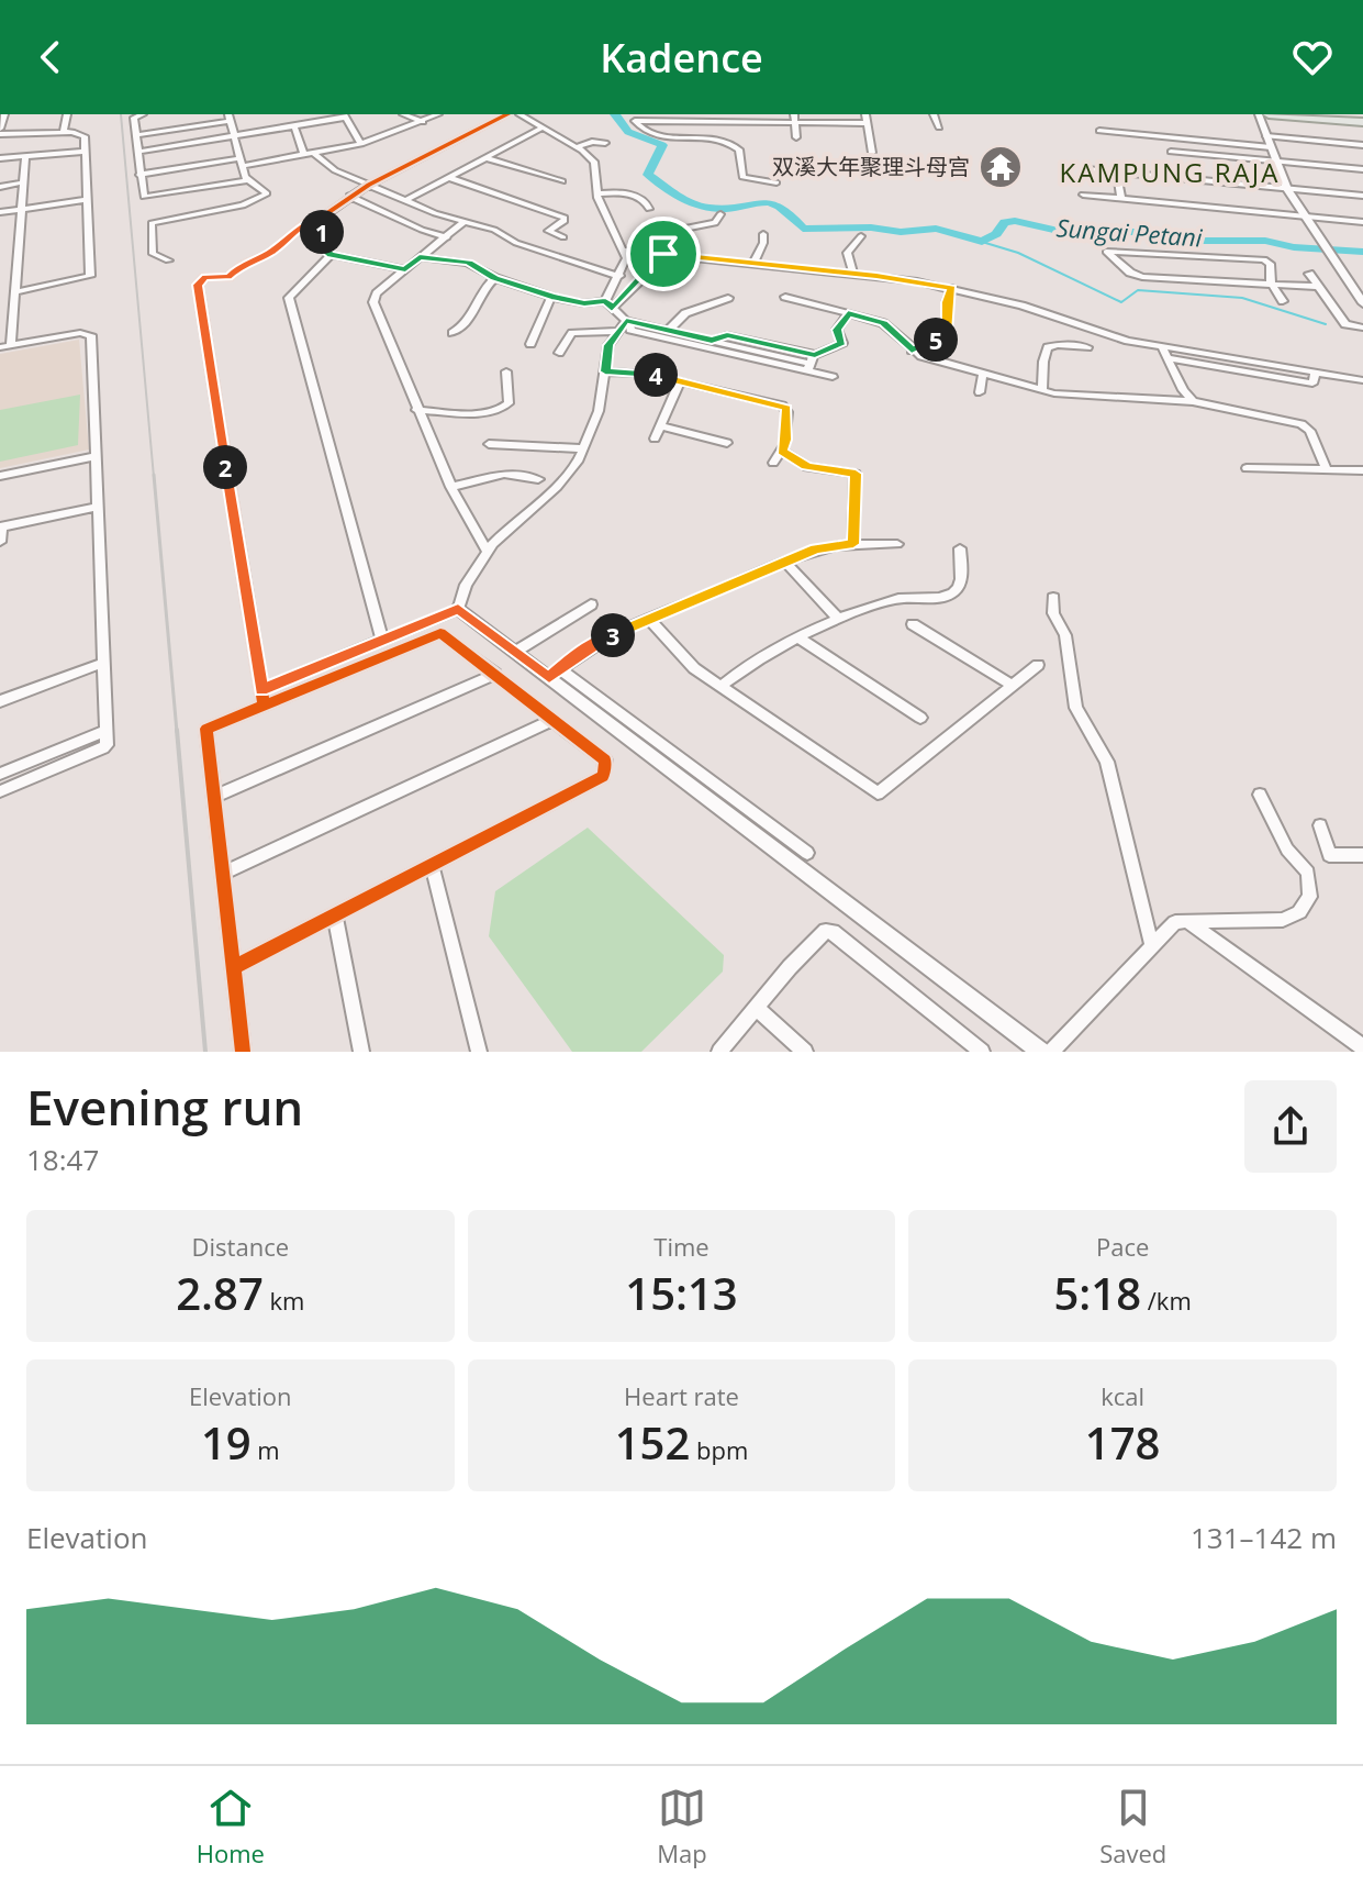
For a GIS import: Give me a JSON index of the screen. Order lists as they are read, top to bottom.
{
  "districts": ["KAMPUNG RAJA"],
  "water": ["Sungai Petani"],
  "places": {
    "temple": ["双溪大年聚理斗母宫"]
  },
  "page": {
    "header": "Kadence",
    "pins": [
      "1",
      "5",
      "4",
      "2",
      "3"
    ],
    "heading": ["Evening run", "18:47"],
    "stats": [
      ["Distance", "2.87 km"],
      ["Time", "15:13"],
      ["Pace", "5:18 /km"],
      ["Elevation", "19 m"],
      ["Heart rate", "152 bpm"],
      ["kcal", "178"]
    ],
    "chart": ["Elevation", "131–142 m"],
    "tabs": ["Home", "Map", "Saved"]
  }
}
